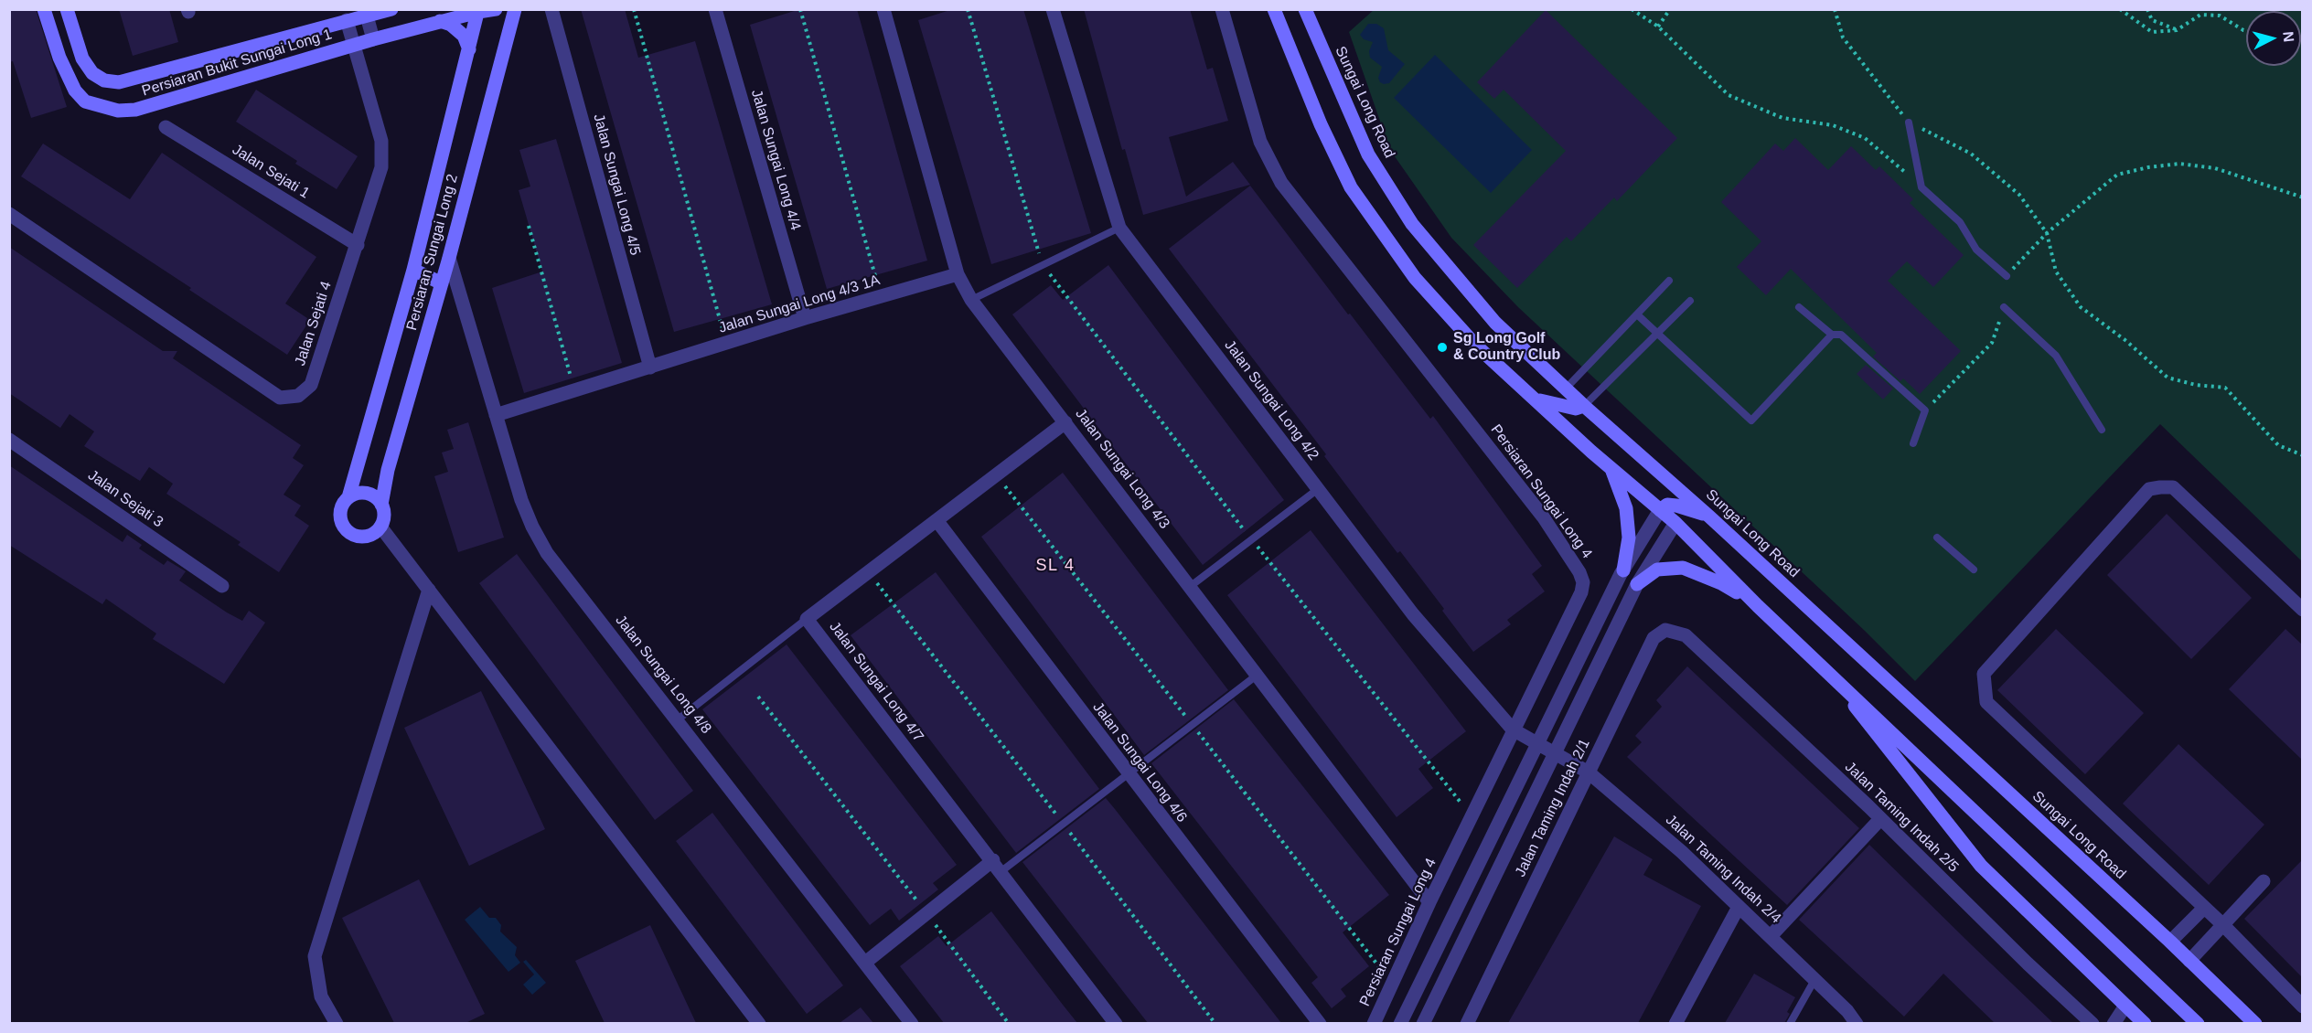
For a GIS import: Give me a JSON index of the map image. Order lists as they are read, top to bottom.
{
  "streets": {
    "street": [
      "Persiaran Bukit Sungai Long 1",
      "Sungai Long Road",
      "Jalan Sungai Long 4/4",
      "Jalan Sejati 1",
      "Jalan Sungai Long 4/5",
      "Persiaran Sungai Long 2",
      "Jalan Sungai Long 4/3 1A",
      "Jalan Sejati 4",
      "Jalan Sungai Long 4/2",
      "Jalan Sungai Long 4/3",
      "Persiaran Sungai Long 4",
      "Jalan Sejati 3",
      "Jalan Sungai Long 4/8",
      "Jalan Sungai Long 4/7",
      "Jalan Sungai Long 4/6",
      "Jalan Taming Indah 2/1",
      "Jalan Taming Indah 2/5",
      "Jalan Taming Indah 2/4"
    ]
  },
  "crossings": [
    ["Persiaran Bukit Sungai Long 1", "Persiaran Sungai Long 2"],
    ["Persiaran Bukit Sungai Long 1", "Jalan Sejati 4"],
    ["Jalan Sungai Long 4/4", "Jalan Sungai Long 4/3 1A"],
    ["Jalan Sejati 1", "Jalan Sejati 4"],
    ["Jalan Sungai Long 4/5", "Jalan Sungai Long 4/3 1A"],
    ["Persiaran Sungai Long 2", "Jalan Sungai Long 4/8"],
    ["Jalan Sungai Long 4/3 1A", "Jalan Sungai Long 4/3"],
    ["Jalan Sungai Long 4/3 1A", "Jalan Sungai Long 4/8"],
    ["Jalan Sungai Long 4/2", "Persiaran Sungai Long 4"],
    ["Jalan Sungai Long 4/2", "Jalan Taming Indah 2/4"],
    ["Jalan Sungai Long 4/3", "Persiaran Sungai Long 4"],
    ["Jalan Sungai Long 4/3", "Jalan Sungai Long 4/7"],
    ["Jalan Sungai Long 4/7", "Jalan Sungai Long 4/6"],
    ["Jalan Taming Indah 2/1", "Jalan Taming Indah 2/5"],
    ["Jalan Taming Indah 2/1", "Jalan Taming Indah 2/4"]
  ],
  "districts": ["SL 4"],
  "places": ["Sg Long Golf & Country Club"],
  "north": "right"
}
